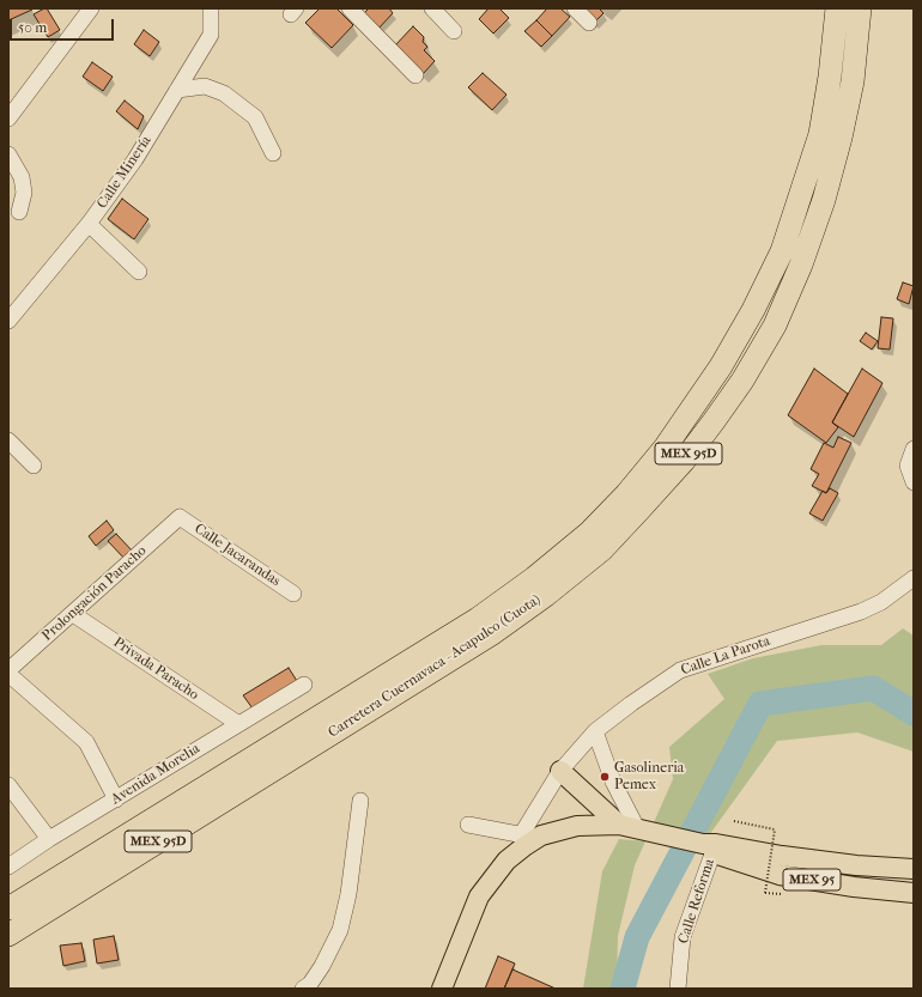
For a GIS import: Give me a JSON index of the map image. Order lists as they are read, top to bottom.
{
  "streets": {
    "highway": ["MEX 95D", "Carretera Cuernavaca - Acapulco (Cuota)"],
    "main road": ["MEX 95"],
    "street": [
      "Calle Minería",
      "Calle Jacarandas",
      "Prolongación Paracho",
      "Calle La Parota",
      "Privada Paracho",
      "Avenida Morelia",
      "Calle Reforma"
    ]
  },
  "crossings": [
    ["Calle Jacarandas", "Prolongación Paracho"],
    ["Prolongación Paracho", "Privada Paracho"],
    ["Calle La Parota", "MEX 95"],
    ["Privada Paracho", "Avenida Morelia"],
    ["MEX 95", "Calle Reforma"]
  ],
  "places": ["Gasolineria Pemex"],
  "scale_bar": "50 m"
}
